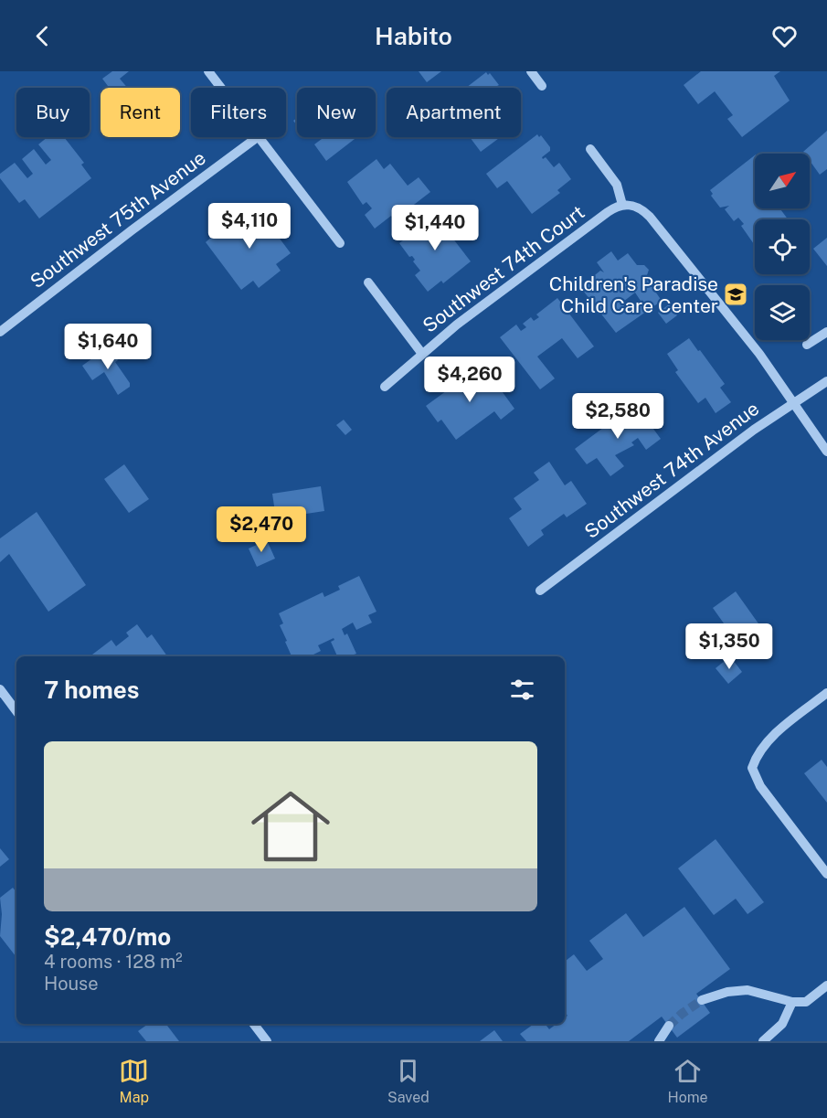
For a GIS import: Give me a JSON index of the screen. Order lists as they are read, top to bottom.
{
  "streets": {
    "street": ["Southwest 75th Avenue", "Southwest 74th Court", "Southwest 74th Avenue"]
  },
  "places": {
    "school or university": ["Children's Paradise Child Care Center"]
  },
  "north": "top right",
  "page": {
    "header": "Habito",
    "chip": [
      "Buy",
      "Rent",
      "Filters",
      "New",
      "Apartment"
    ],
    "price": [
      "$4,110",
      "$1,440",
      "$1,640",
      "$4,260",
      "$2,580",
      "$2,470",
      "$1,350"
    ],
    "heading": "7 homes",
    "list": [
      {
        "name": "$2,470/mo",
        "note": "4 rooms · 128 m² · House"
      }
    ],
    "tabs": ["Map", "Saved", "Home"]
  }
}
